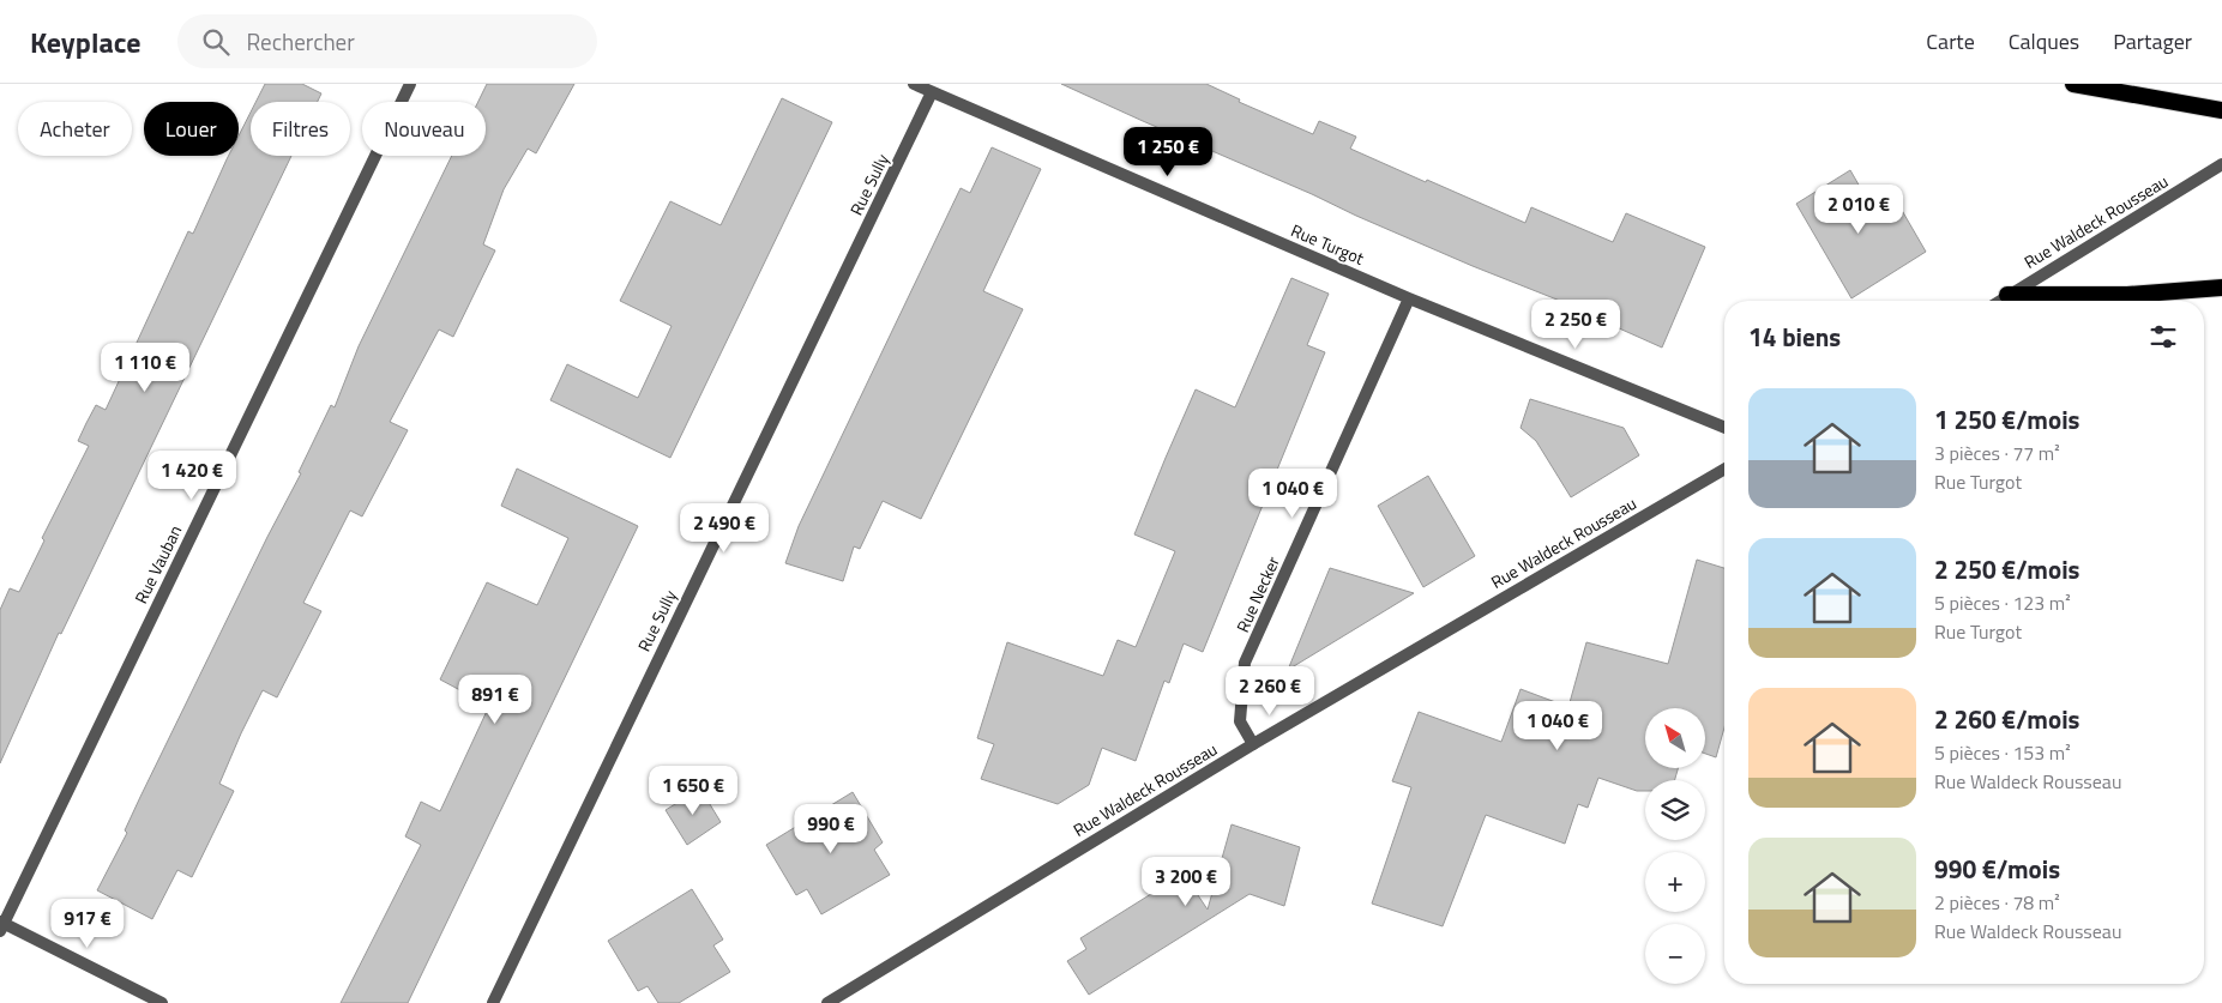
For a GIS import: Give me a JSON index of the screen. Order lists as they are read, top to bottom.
{
  "streets": {
    "street": [
      "Rue Sully",
      "Rue Waldeck Rousseau",
      "Rue Turgot",
      "Rue Vauban",
      "Rue Necker"
    ]
  },
  "crossings": [
    ["Rue Sully", "Rue Turgot"],
    ["Rue Waldeck Rousseau", "Rue Necker"],
    ["Rue Turgot", "Rue Necker"]
  ],
  "north": "top left",
  "page": {
    "header": "Keyplace",
    "search": "Rechercher",
    "nav": ["Carte", "Calques", "Partager"],
    "chip": [
      "Acheter",
      "Louer",
      "Filtres",
      "Nouveau"
    ],
    "price": [
      "1 250 €",
      "2 010 €",
      "2 250 €",
      "1 110 €",
      "1 420 €",
      "1 040 €",
      "2 490 €",
      "2 260 €",
      "891 €",
      "1 040 €",
      "1 650 €",
      "990 €",
      "3 200 €",
      "917 €"
    ],
    "heading": "14 biens",
    "list": [
      {
        "name": "1 250 €/mois",
        "note": "3 pièces · 77 m² · Rue Turgot"
      },
      {
        "name": "2 250 €/mois",
        "note": "5 pièces · 123 m² · Rue Turgot"
      },
      {
        "name": "2 260 €/mois",
        "note": "5 pièces · 153 m² · Rue Waldeck Rousseau"
      },
      {
        "name": "990 €/mois",
        "note": "2 pièces · 78 m² · Rue Waldeck Rousseau"
      }
    ],
    "map_buttons": ["+", "−"]
  }
}
